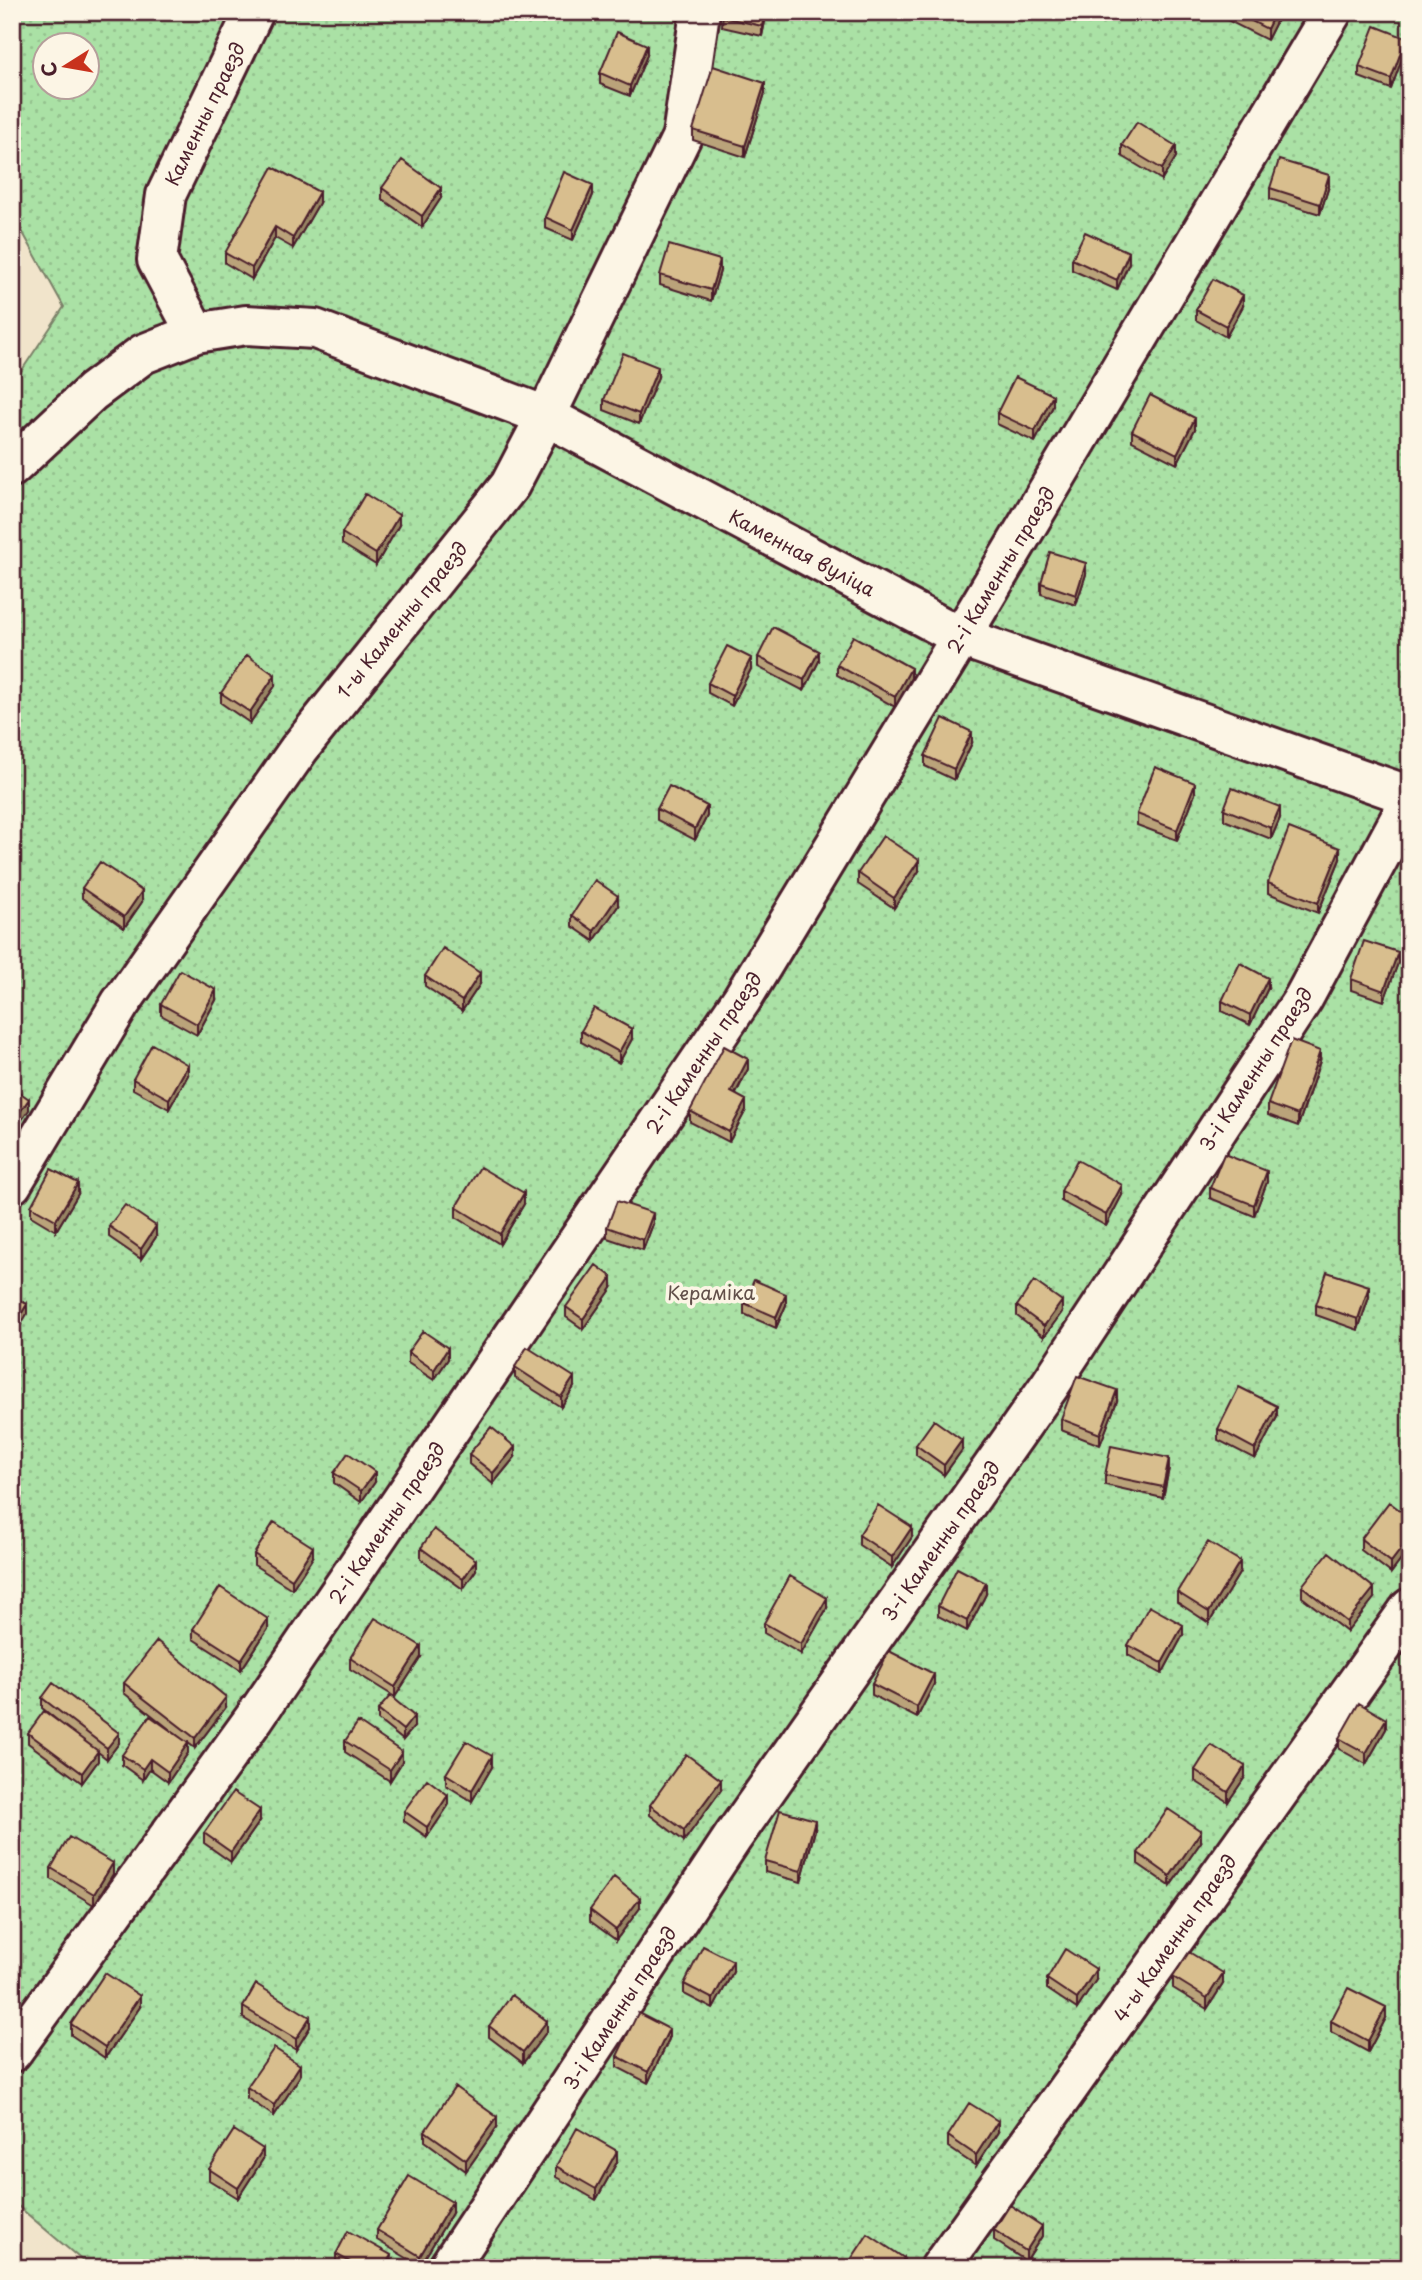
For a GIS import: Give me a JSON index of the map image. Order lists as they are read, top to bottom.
{
  "streets": {
    "street": [
      "Каменны праезд",
      "Каменная вуліца",
      "2-і Каменны праезд",
      "1-ы Каменны праезд",
      "3-і Каменны праезд",
      "4-ы Каменны праезд"
    ]
  },
  "crossings": [
    ["Каменны праезд", "Каменная вуліца"],
    ["Каменная вуліца", "2-і Каменны праезд"],
    ["Каменная вуліца", "1-ы Каменны праезд"],
    ["Каменная вуліца", "3-і Каменны праезд"]
  ],
  "parks": ["Кераміка"],
  "north": "left"
}
